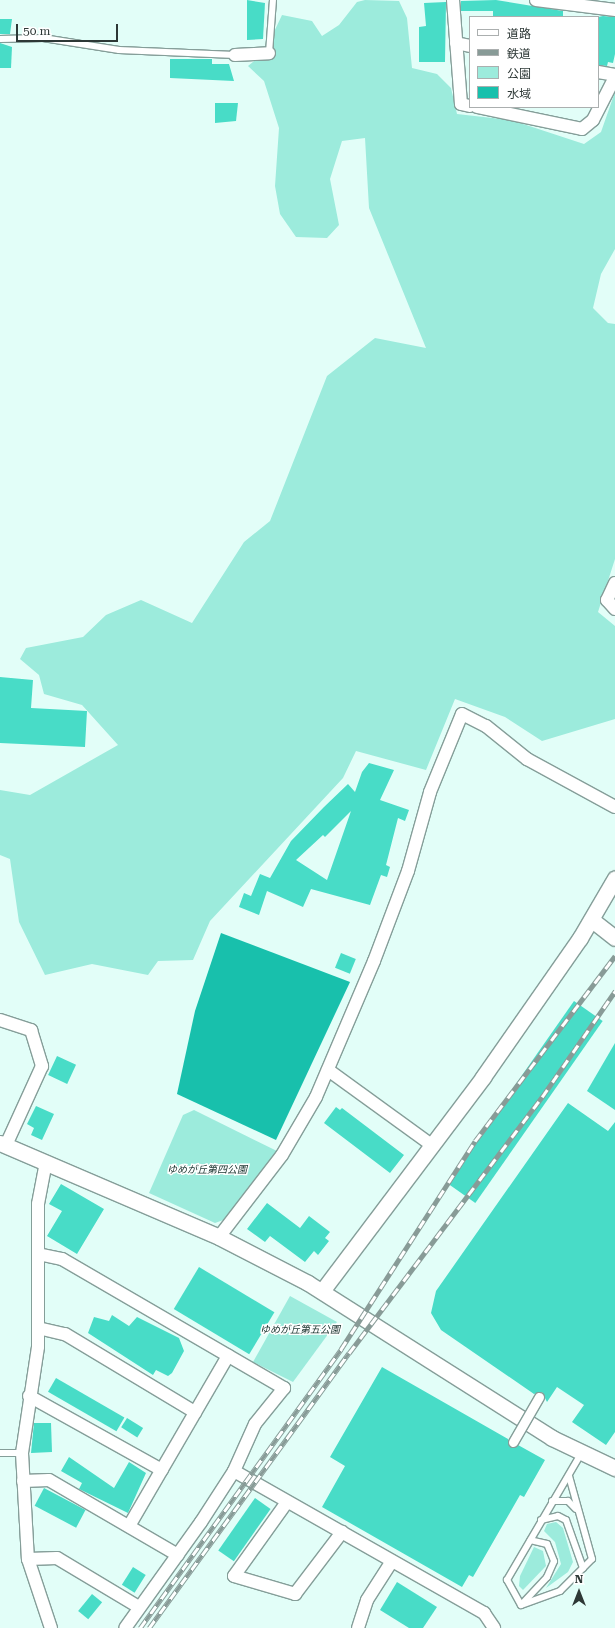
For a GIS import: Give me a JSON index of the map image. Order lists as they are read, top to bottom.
{
  "parks": ["ゆめが丘第四公園", "ゆめが丘第五公園"],
  "legend": [
    "道路",
    "鉄道",
    "公園",
    "水域"
  ],
  "scale_bar": "50 m",
  "north": "top"
}
